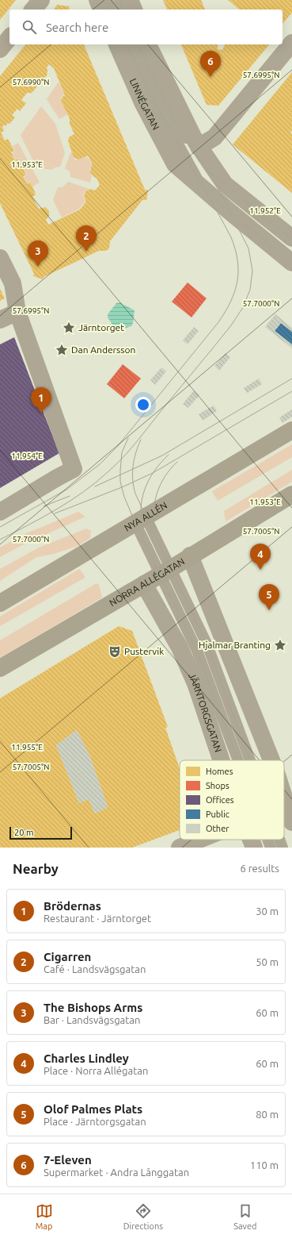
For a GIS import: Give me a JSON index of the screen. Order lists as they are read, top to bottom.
{
  "streets": {
    "main road": ["NYA ALLÉN", "NORRA ALLÉGATAN"],
    "street": ["LINNÉGATAN", "JÄRNTORGSGATAN"]
  },
  "crossings": [
    ["NORRA ALLÉGATAN", "JÄRNTORGSGATAN"]
  ],
  "places": {
    "place": ["Järntorget", "Dan Andersson", "Hjalmar Branting"],
    "theatre": ["Pustervik"]
  },
  "legend": [
    "Homes",
    "Shops",
    "Offices",
    "Public",
    "Other"
  ],
  "scale_bar": "20 m",
  "page": {
    "search": "Search here",
    "pins": [
      "6",
      "2",
      "3",
      "1",
      "4",
      "5"
    ],
    "scale": "20 m",
    "heading": ["Nearby", "6 results"],
    "list": [
      {
        "mark": "1",
        "name": "Brödernas",
        "note": "Restaurant · Järntorget",
        "value": "30 m"
      },
      {
        "mark": "2",
        "name": "Cigarren",
        "note": "Café · Landsvägsgatan",
        "value": "50 m"
      },
      {
        "mark": "3",
        "name": "The Bishops Arms",
        "note": "Bar · Landsvägsgatan",
        "value": "60 m"
      },
      {
        "mark": "4",
        "name": "Charles Lindley",
        "note": "Place · Norra Allégatan",
        "value": "60 m"
      },
      {
        "mark": "5",
        "name": "Olof Palmes Plats",
        "note": "Place · Järntorgsgatan",
        "value": "80 m"
      },
      {
        "mark": "6",
        "name": "7-Eleven",
        "note": "Supermarket · Andra Långgatan",
        "value": "110 m"
      }
    ],
    "nav": ["Map", "Directions", "Saved"]
  },
  "coordinates": [
    "57.6995°N",
    "57.6990°N",
    "11.953°E",
    "11.952°E",
    "57.7000°N",
    "11.954°E",
    "57.7005°N",
    "11.955°E"
  ]
}
